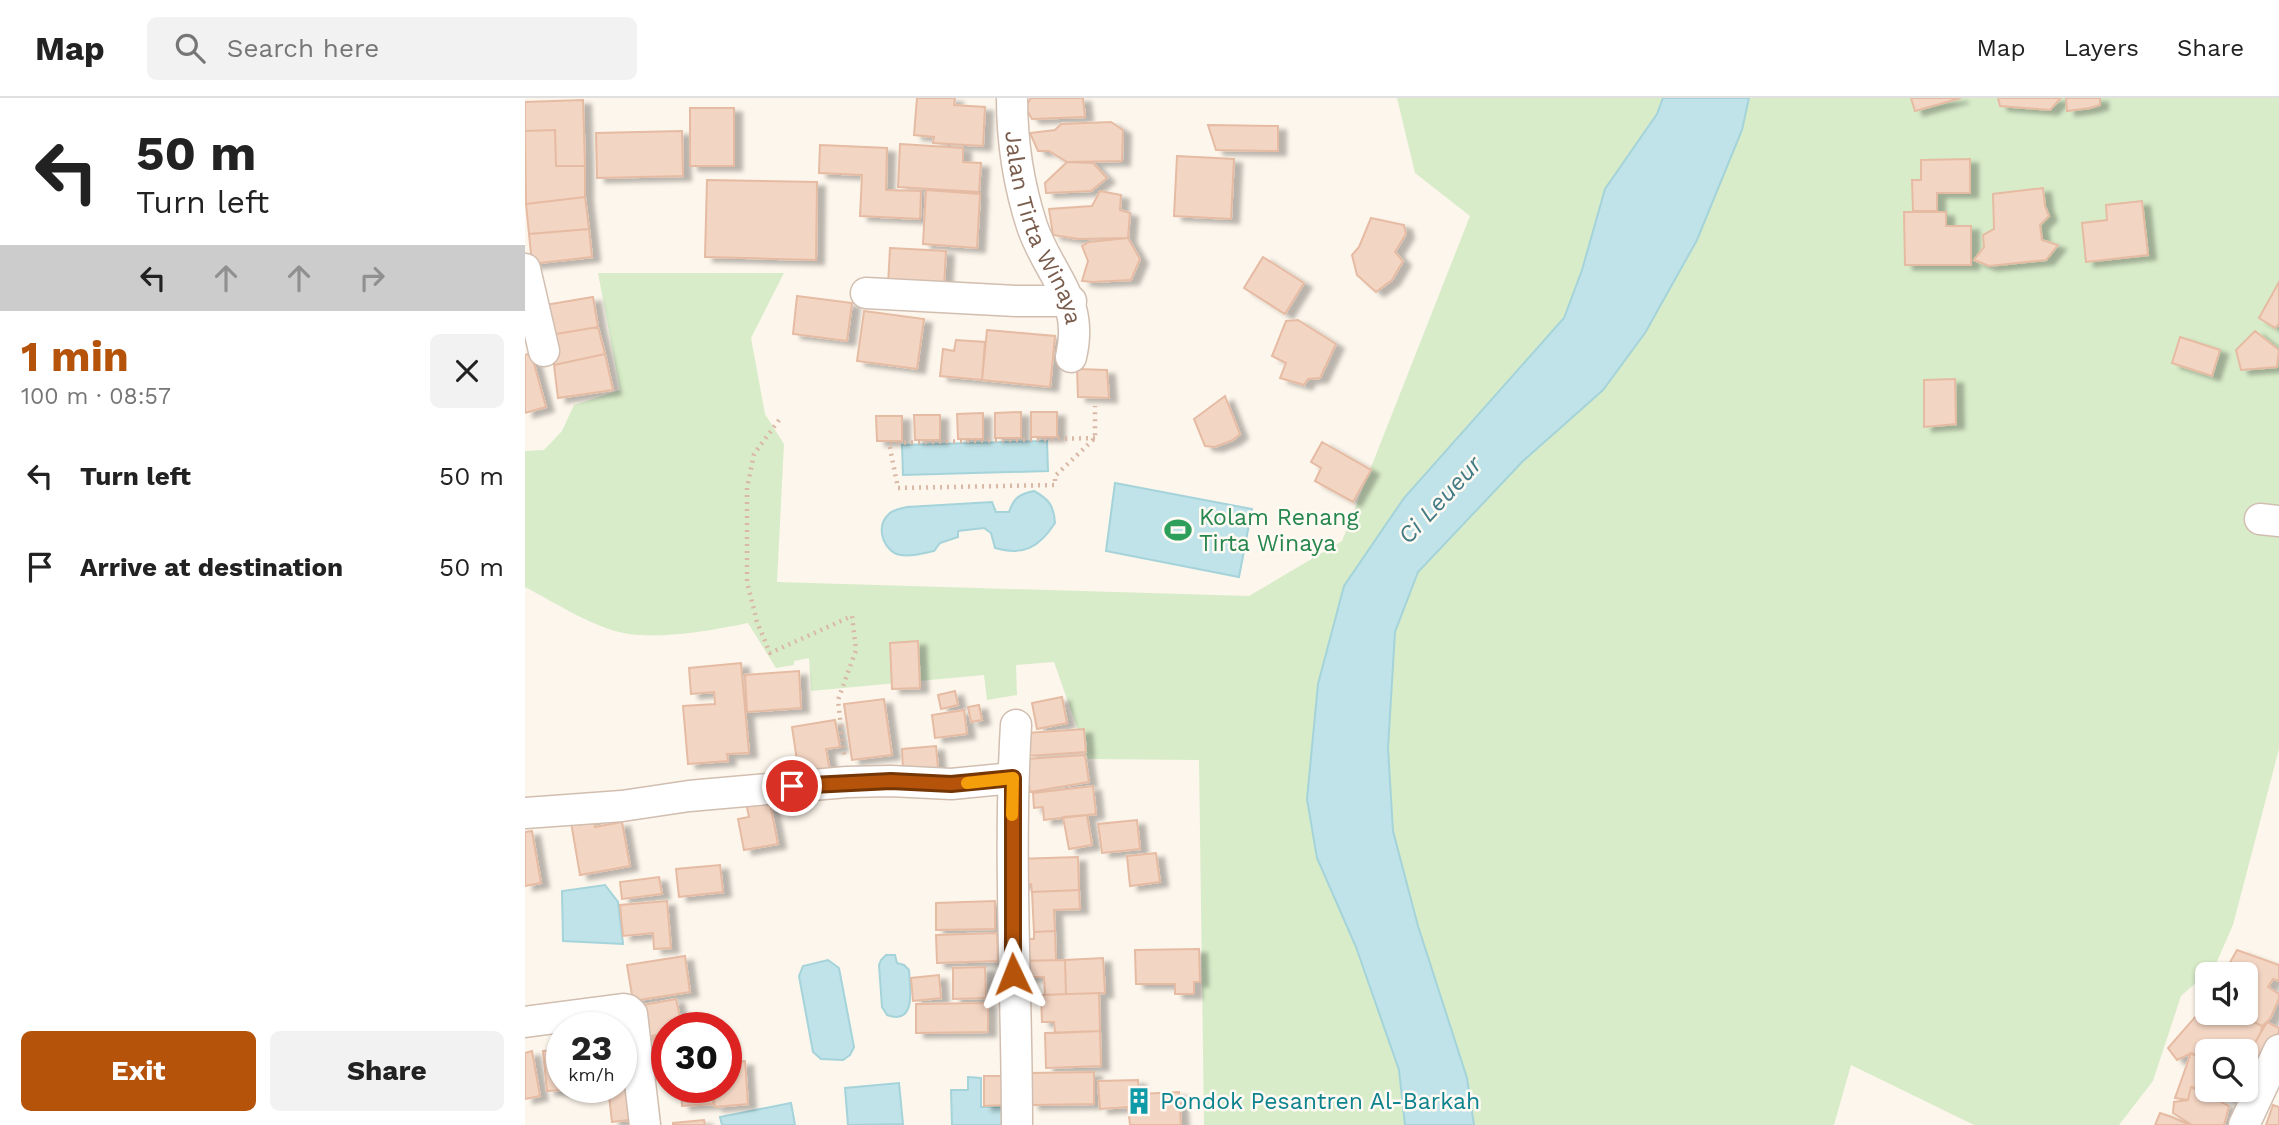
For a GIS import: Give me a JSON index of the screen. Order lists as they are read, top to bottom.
{
  "streets": {
    "street": ["Jalan Tirta Winaya"]
  },
  "water": ["Ci Leueur"],
  "places": {
    "sports": ["Kolam Renang Tirta Winaya"],
    "building": ["Pondok Pesantren Al-Barkah"]
  },
  "page": {
    "header": "Map",
    "search": "Search here",
    "nav": ["Map", "Layers", "Share"],
    "turn": ["50 m", "Turn left"],
    "heading": ["1 min", "100 m · 08:57"],
    "list": [
      {
        "name": "Turn left",
        "value": "50 m"
      },
      {
        "name": "Arrive at destination",
        "value": "50 m"
      }
    ],
    "speed": "23 km/h",
    "limit": "30",
    "buttons": ["Exit", "Share"]
  }
}
